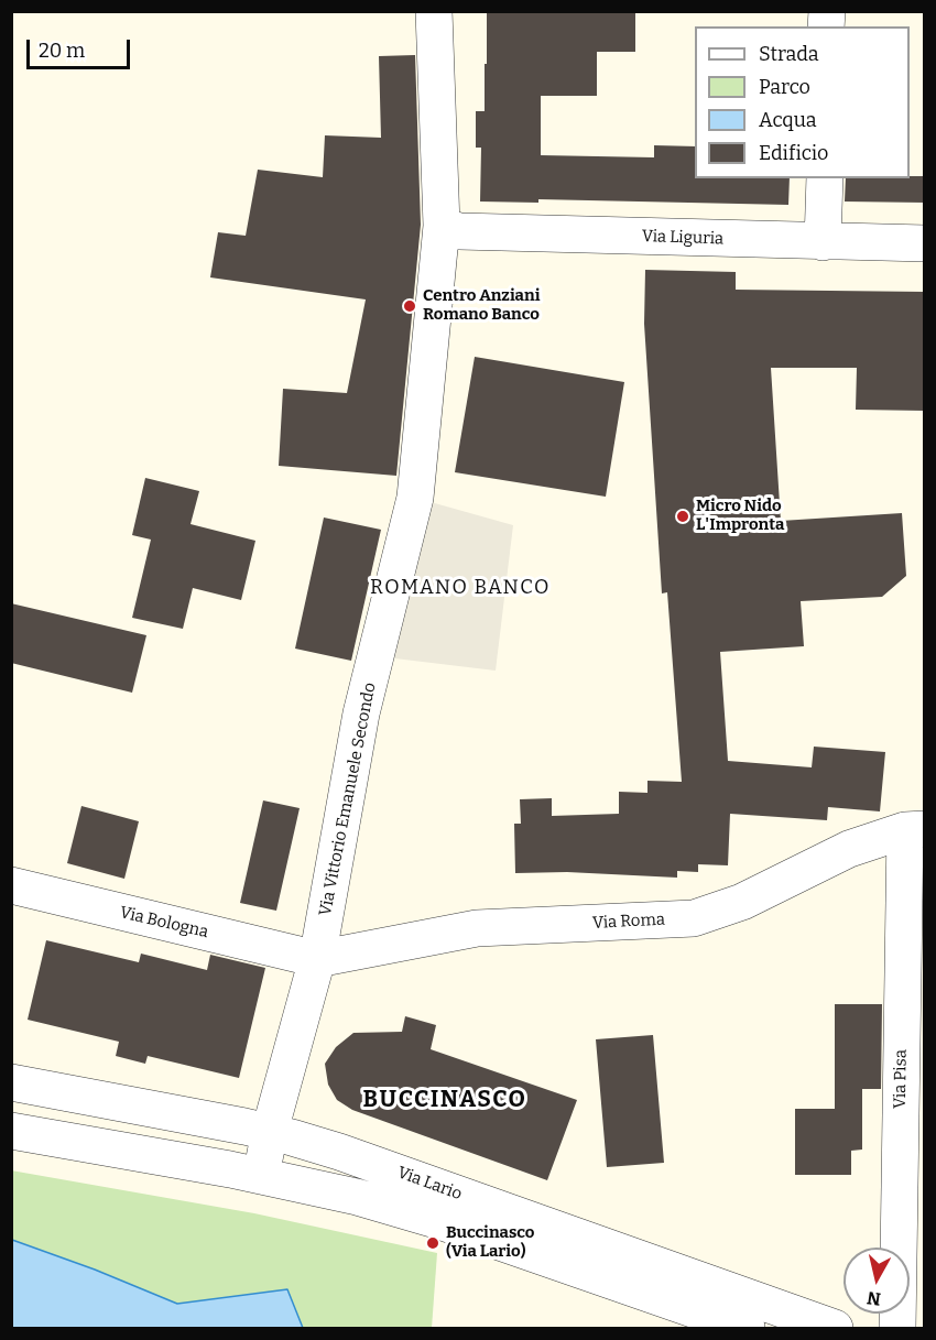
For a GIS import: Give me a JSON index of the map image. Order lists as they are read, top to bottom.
{
  "streets": {
    "street": [
      "Via Liguria",
      "Via Vittorio Emanuele Secondo",
      "Via Roma",
      "Via Bologna",
      "Via Pisa",
      "Via Lario"
    ]
  },
  "crossings": [
    ["Via Liguria", "Via Vittorio Emanuele Secondo"],
    ["Via Vittorio Emanuele Secondo", "Via Roma"],
    ["Via Vittorio Emanuele Secondo", "Via Bologna"],
    ["Via Vittorio Emanuele Secondo", "Via Lario"],
    ["Via Roma", "Via Bologna"],
    ["Via Roma", "Via Pisa"]
  ],
  "districts": ["ROMANO BANCO", "BUCCINASCO"],
  "places": ["Centro Anziani Romano Banco", "Micro Nido L'Impronta", "Buccinasco (Via Lario)"],
  "legend": [
    "Strada",
    "Parco",
    "Acqua",
    "Edificio"
  ],
  "scale_bar": "20 m",
  "north": "bottom"
}
